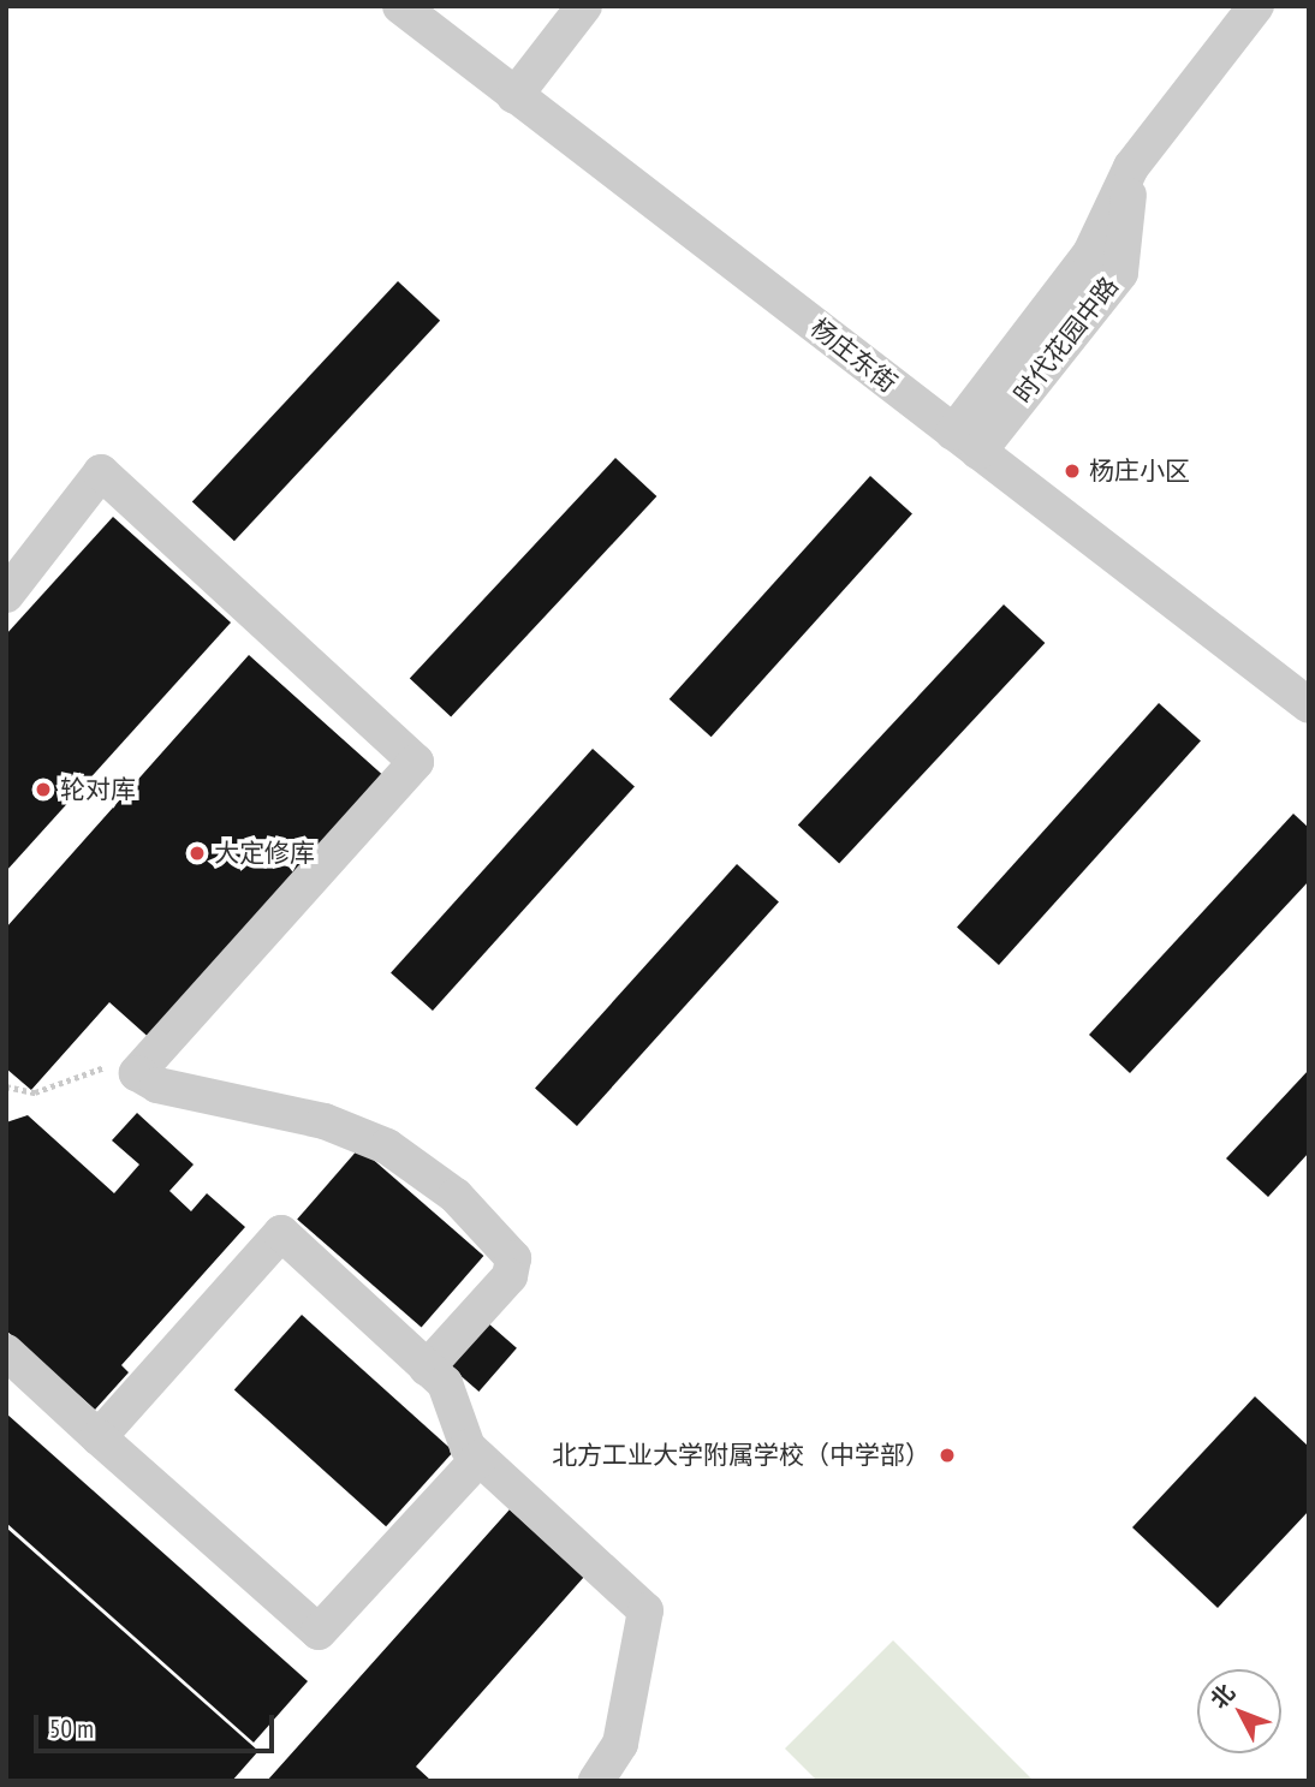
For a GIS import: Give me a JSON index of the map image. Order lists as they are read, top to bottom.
{
  "streets": {
    "street": ["时代花园中路", "杨庄东街"]
  },
  "crossings": [
    ["时代花园中路", "杨庄东街"]
  ],
  "places": [
    "杨庄小区",
    "轮对库",
    "大定修库",
    "北方工业大学附属学校（中学部）"
  ],
  "scale_bar": "50 m",
  "north": "top left"
}
